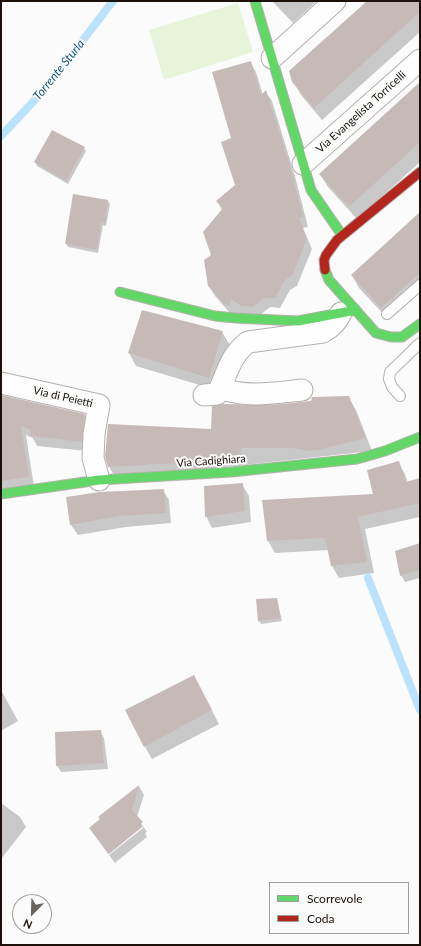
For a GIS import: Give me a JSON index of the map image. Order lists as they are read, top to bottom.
{
  "streets": {
    "street": ["Via Evangelista Torricelli", "Via di Peietti", "Via Cadighiara"]
  },
  "crossings": [
    ["Via di Peietti", "Via Cadighiara"]
  ],
  "water": ["Torrente Sturla"],
  "legend": ["Scorrevole", "Coda"],
  "north": "bottom left"
}
